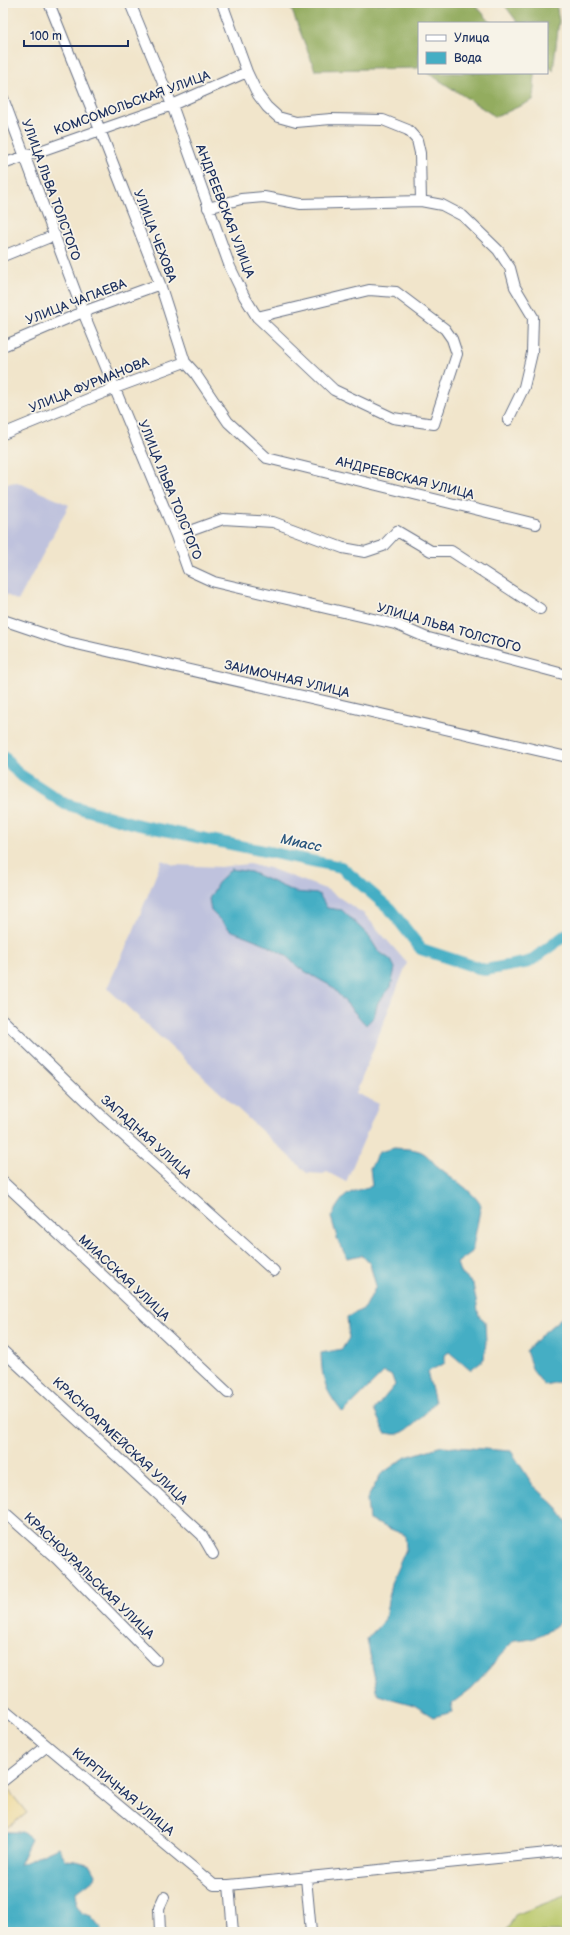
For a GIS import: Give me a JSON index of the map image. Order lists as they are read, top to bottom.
{
  "streets": {
    "street": [
      "КОМСОМОЛЬСКАЯ УЛИЦА",
      "УЛИЦА ЛЬВА ТОЛСТОГО",
      "АНДРЕЕВСКАЯ УЛИЦА",
      "УЛИЦА ЧЕХОВА",
      "УЛИЦА ЧАПАЕВА",
      "УЛИЦА ФУРМАНОВА",
      "ЗАИМОЧНАЯ УЛИЦА",
      "ЗАПАДНАЯ УЛИЦА",
      "МИАССКАЯ УЛИЦА",
      "КРАСНОАРМЕЙСКАЯ УЛИЦА",
      "КРАСНОУРАЛЬСКАЯ УЛИЦА",
      "КИРПИЧНАЯ УЛИЦА"
    ]
  },
  "crossings": [
    ["КОМСОМОЛЬСКАЯ УЛИЦА", "УЛИЦА ЛЬВА ТОЛСТОГО"],
    ["КОМСОМОЛЬСКАЯ УЛИЦА", "АНДРЕЕВСКАЯ УЛИЦА"],
    ["КОМСОМОЛЬСКАЯ УЛИЦА", "УЛИЦА ЧЕХОВА"],
    ["УЛИЦА ЛЬВА ТОЛСТОГО", "УЛИЦА ЧАПАЕВА"],
    ["УЛИЦА ЛЬВА ТОЛСТОГО", "УЛИЦА ФУРМАНОВА"],
    ["АНДРЕЕВСКАЯ УЛИЦА", "УЛИЦА ЧЕХОВА"],
    ["УЛИЦА ЧЕХОВА", "УЛИЦА ЧАПАЕВА"],
    ["УЛИЦА ЧЕХОВА", "УЛИЦА ФУРМАНОВА"]
  ],
  "water": ["Миасс"],
  "legend": ["Улица", "Вода"],
  "scale_bar": "100 m"
}
